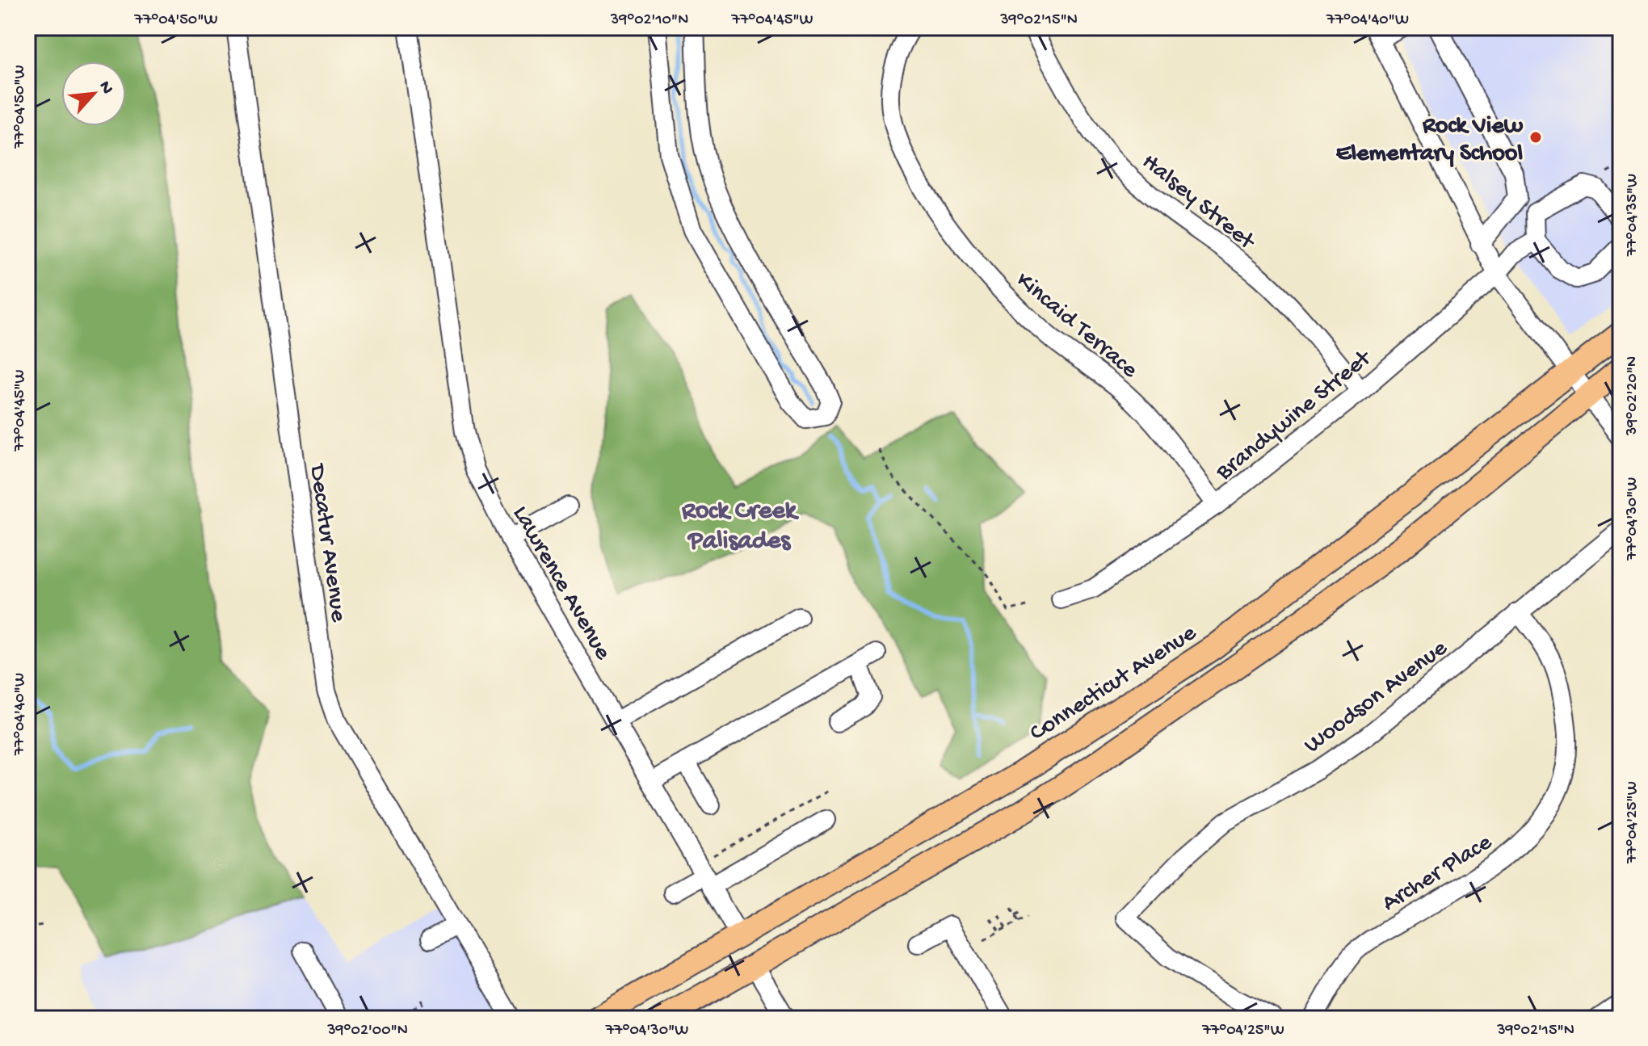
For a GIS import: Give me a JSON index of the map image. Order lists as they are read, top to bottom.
{
  "streets": {
    "main road": ["Connecticut Avenue"],
    "street": [
      "Halsey Street",
      "Kincaid Terrace",
      "Brandywine Street",
      "Decatur Avenue",
      "Lawrence Avenue",
      "Woodson Avenue",
      "Archer Place"
    ]
  },
  "crossings": [
    ["Halsey Street", "Brandywine Street"],
    ["Kincaid Terrace", "Brandywine Street"],
    ["Lawrence Avenue", "Connecticut Avenue"],
    ["Woodson Avenue", "Archer Place"]
  ],
  "districts": ["Rock Creek Palisades"],
  "places": ["Rock View Elementary School"],
  "north": "top right",
  "coordinates": [
    "77°04'50\"W",
    "39°02'10\"N",
    "77°04'45\"W",
    "39°02'15\"N",
    "77°04'40\"W",
    "77°04'35\"W",
    "39°02'20\"N",
    "77°04'30\"W",
    "77°04'25\"W",
    "39°02'00\"N"
  ]
}
